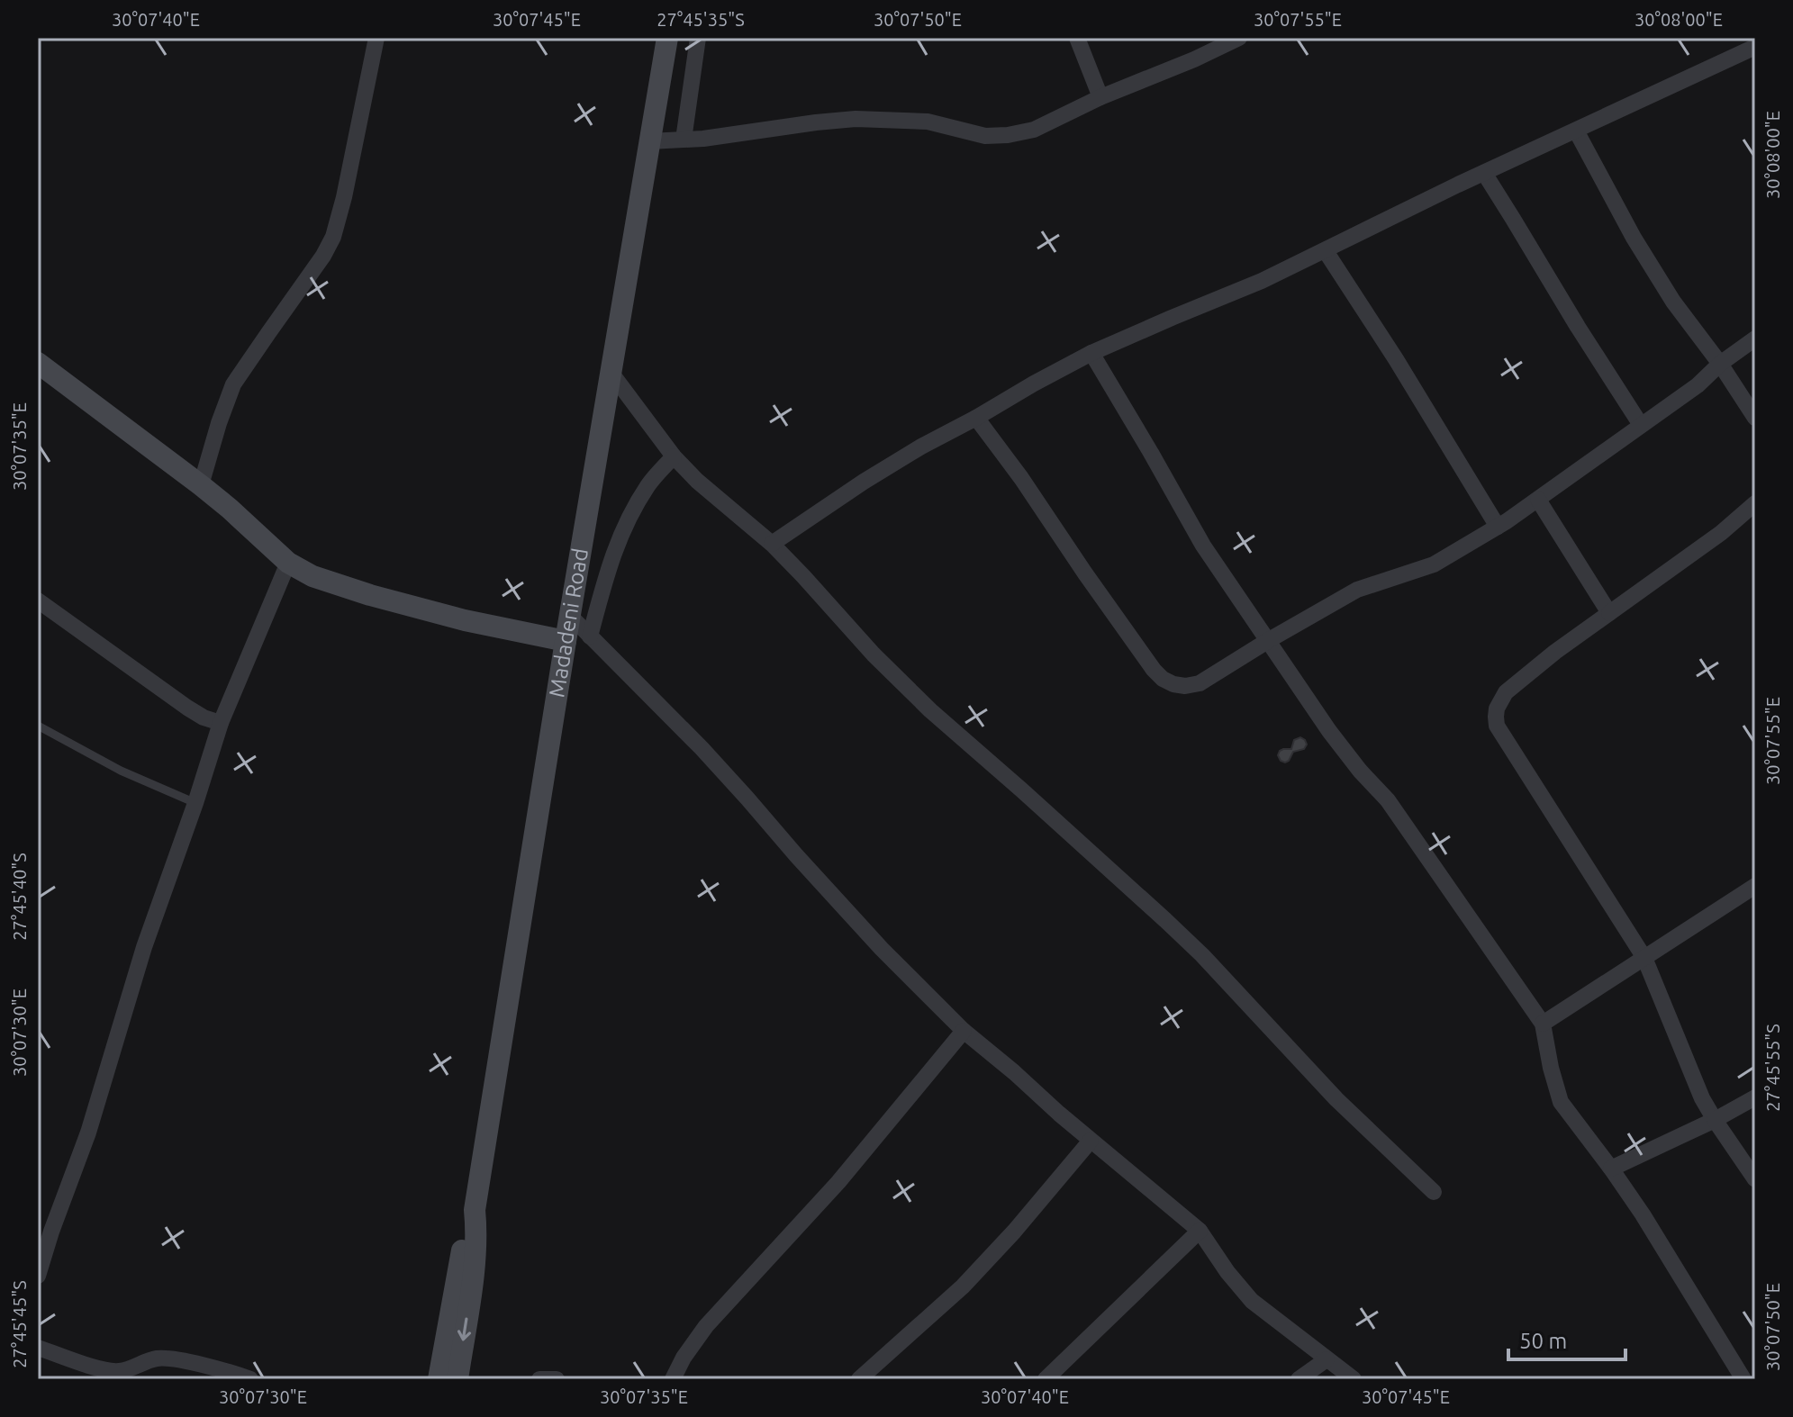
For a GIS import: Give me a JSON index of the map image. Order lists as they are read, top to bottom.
{
  "streets": {
    "street": ["Madadeni Road"]
  },
  "scale_bar": "50 m",
  "coordinates": [
    "30°07'40\"E",
    "30°07'45\"E",
    "27°45'35\"S",
    "30°07'50\"E",
    "30°07'55\"E",
    "30°08'00\"E",
    "30°07'35\"E",
    "27°45'40\"S",
    "30°07'30\"E",
    "27°45'55\"S",
    "27°45'45\"S"
  ]
}
